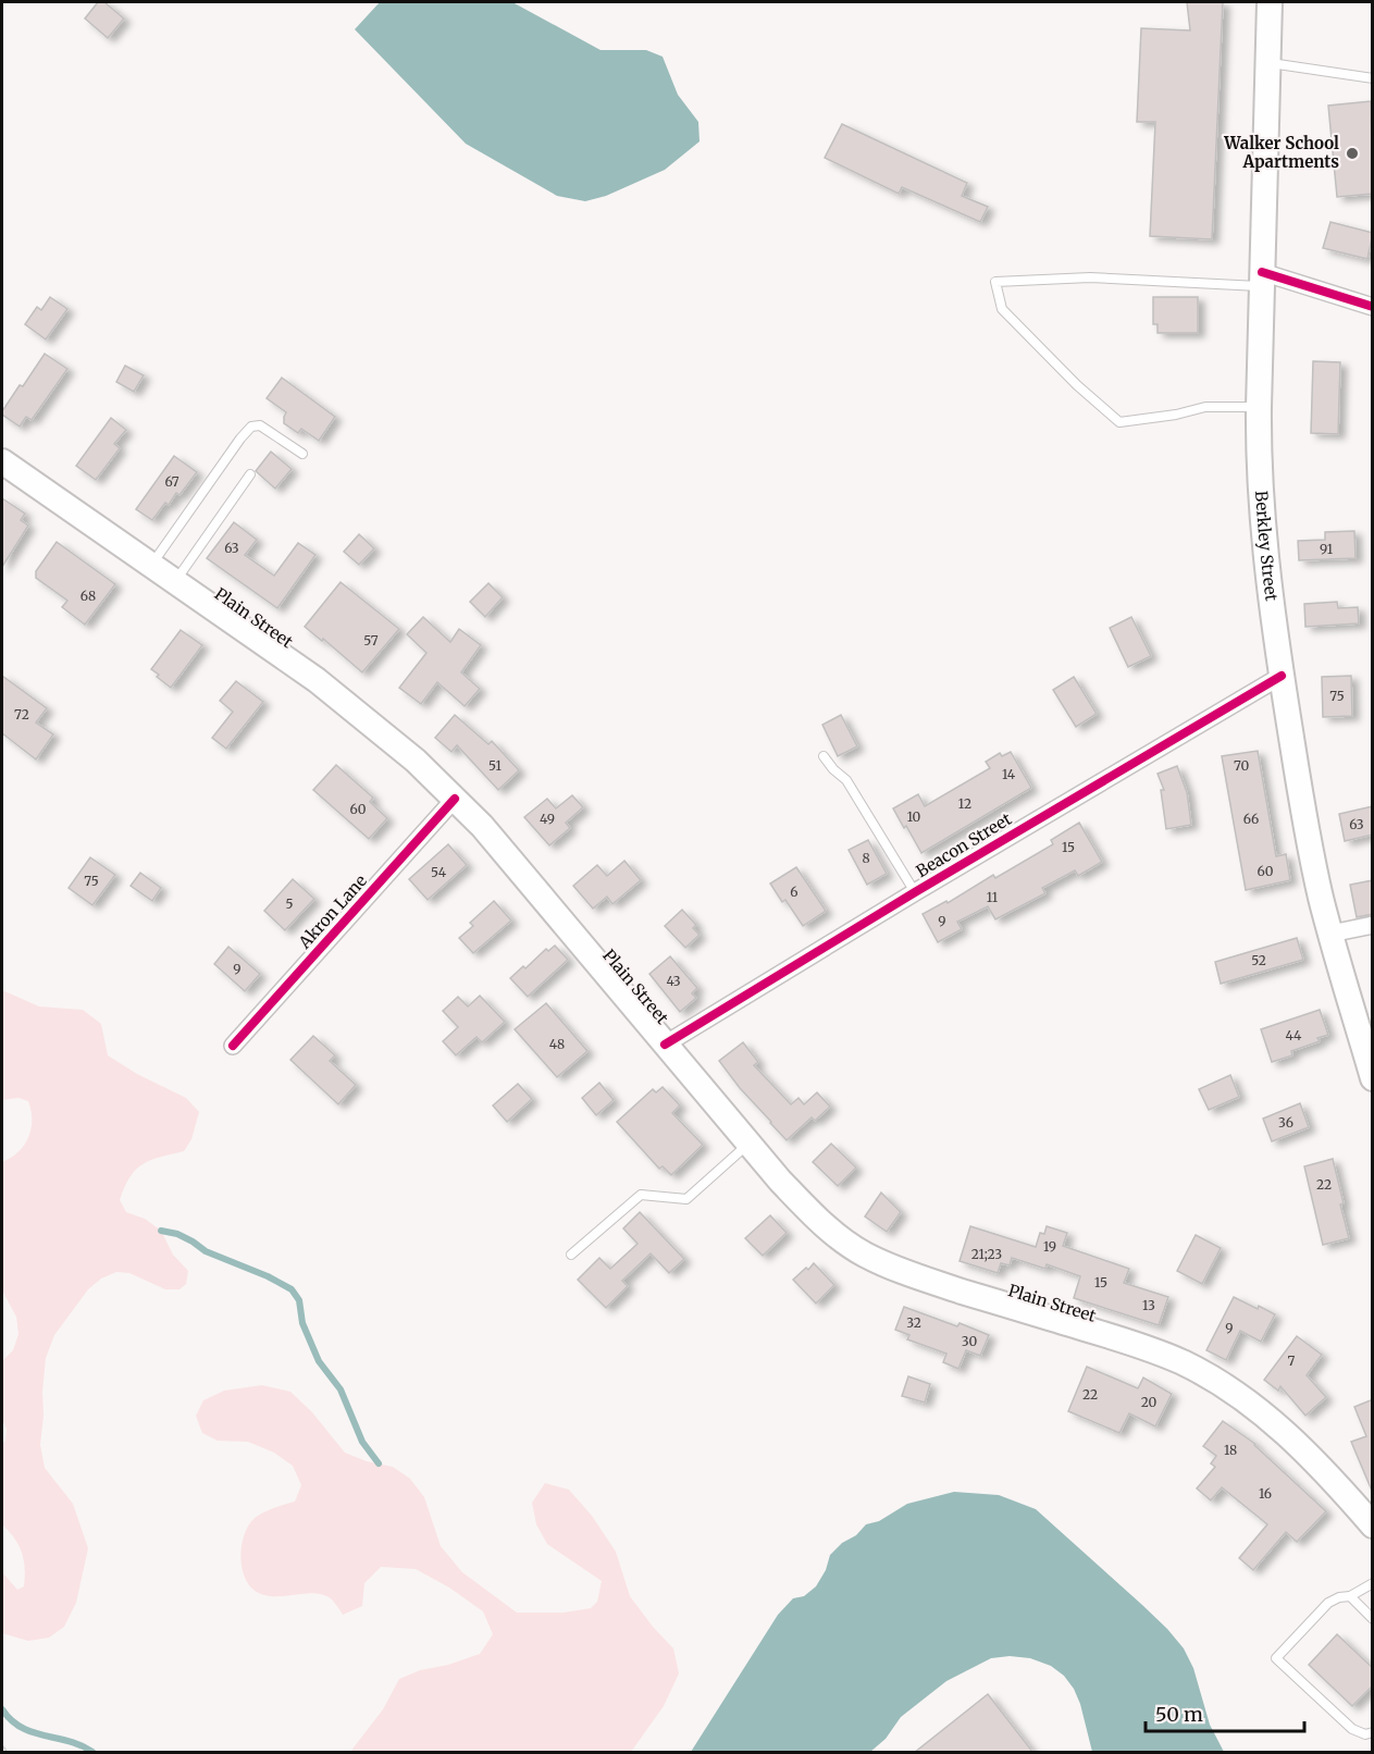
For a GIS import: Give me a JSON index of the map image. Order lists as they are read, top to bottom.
{
  "streets": {
    "main road": ["Berkley Street", "Plain Street"],
    "street": ["Beacon Street", "Akron Lane"]
  },
  "crossings": [
    ["Berkley Street", "Beacon Street"],
    ["Plain Street", "Beacon Street"],
    ["Plain Street", "Akron Lane"]
  ],
  "places": ["Walker School Apartments"],
  "house_numbers": [
    "67",
    "63",
    "91",
    "68",
    "57",
    "75",
    "72",
    "51",
    "70",
    "14",
    "12",
    "60",
    "10",
    "49",
    "66",
    "63",
    "15",
    "8",
    "60",
    "54",
    "75",
    "6",
    "11",
    "5",
    "9",
    "52",
    "9",
    "43",
    "44",
    "48",
    "36",
    "22",
    "19",
    "21;23",
    "15",
    "13",
    "32",
    "9",
    "30",
    "7",
    "22",
    "20",
    "18",
    "16"
  ],
  "scale_bar": "50 m"
}
